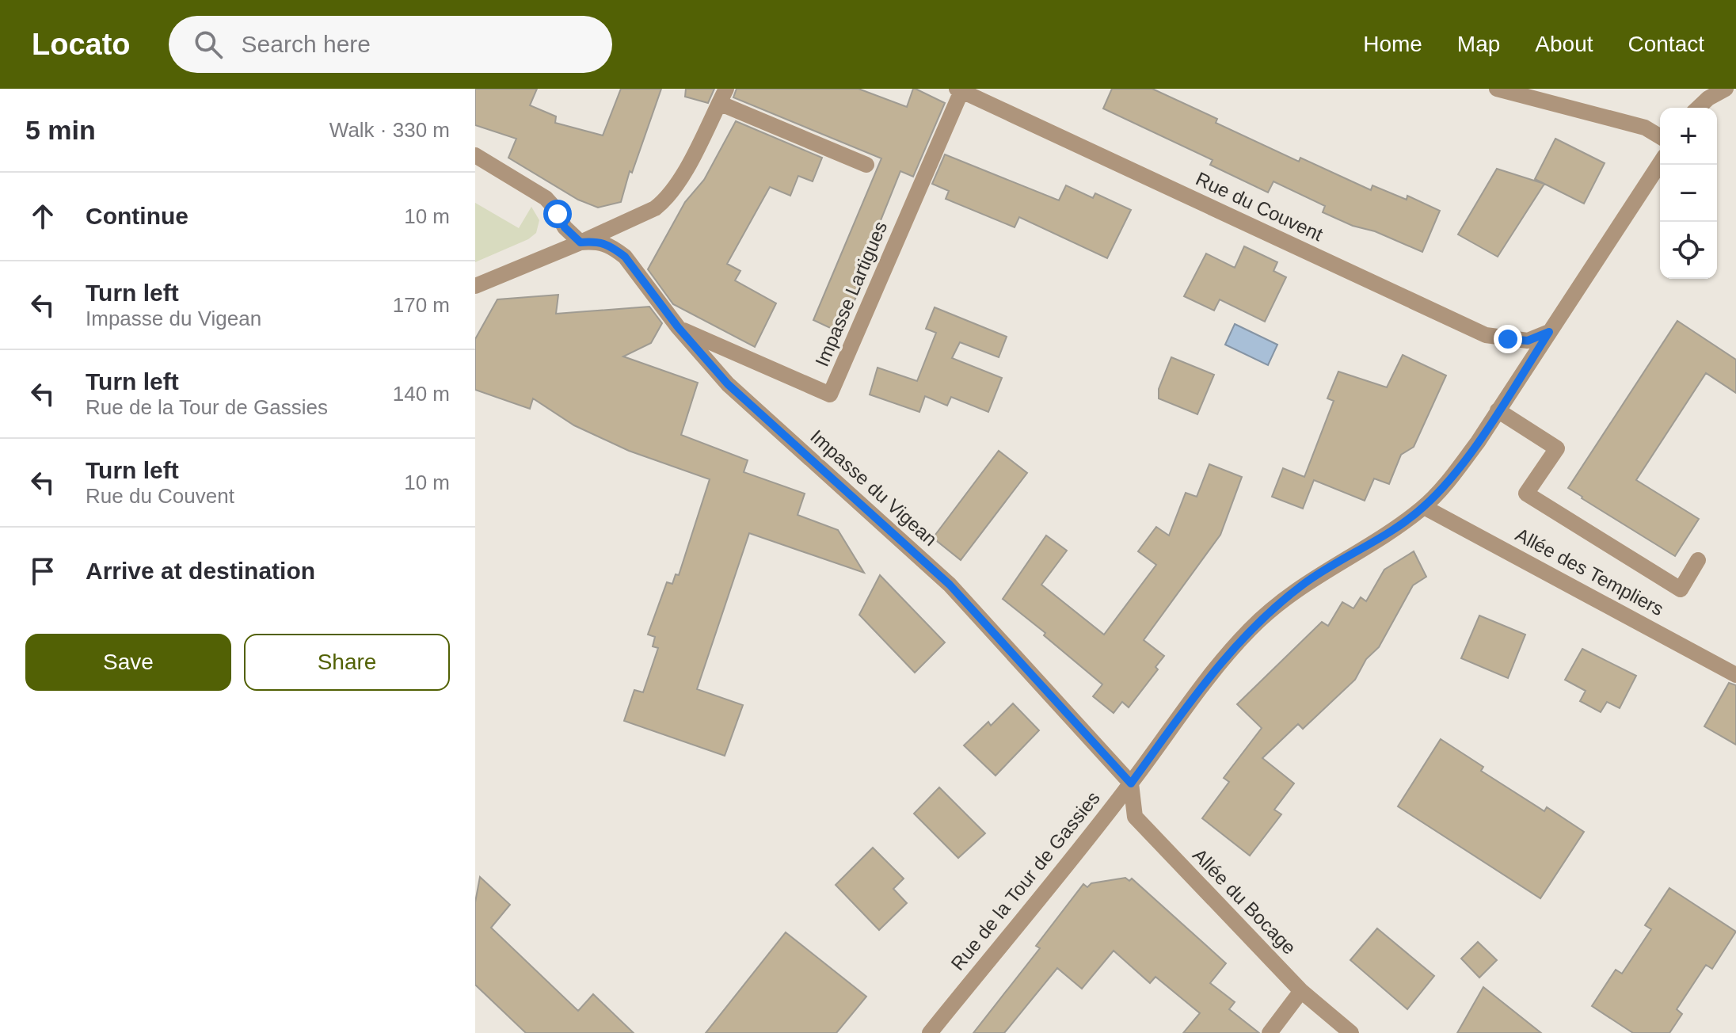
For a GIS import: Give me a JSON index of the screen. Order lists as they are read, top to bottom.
{
  "streets": {
    "street": [
      "Rue du Couvent",
      "Impasse Lartigues",
      "Impasse du Vigean",
      "Allée des Templiers",
      "Rue de la Tour de Gassies",
      "Allée du Bocage"
    ]
  },
  "crossings": [
    ["Rue du Couvent", "Impasse Lartigues"],
    ["Rue du Couvent", "Rue de la Tour de Gassies"],
    ["Impasse Lartigues", "Impasse du Vigean"],
    ["Impasse du Vigean", "Rue de la Tour de Gassies"],
    ["Impasse du Vigean", "Allée du Bocage"],
    ["Allée des Templiers", "Rue de la Tour de Gassies"],
    ["Rue de la Tour de Gassies", "Allée du Bocage"]
  ],
  "page": {
    "header": "Locato",
    "search": "Search here",
    "nav": [
      "Home",
      "Map",
      "About",
      "Contact"
    ],
    "heading": ["5 min", "Walk · 330 m"],
    "map_buttons": ["+", "−"],
    "list": [
      ["Continue", "10 m"],
      ["Turn left", "Impasse du Vigean", "170 m"],
      ["Turn left", "Rue de la Tour de Gassies", "140 m"],
      ["Turn left", "Rue du Couvent", "10 m"],
      "Arrive at destination"
    ],
    "buttons": ["Save", "Share"]
  }
}
